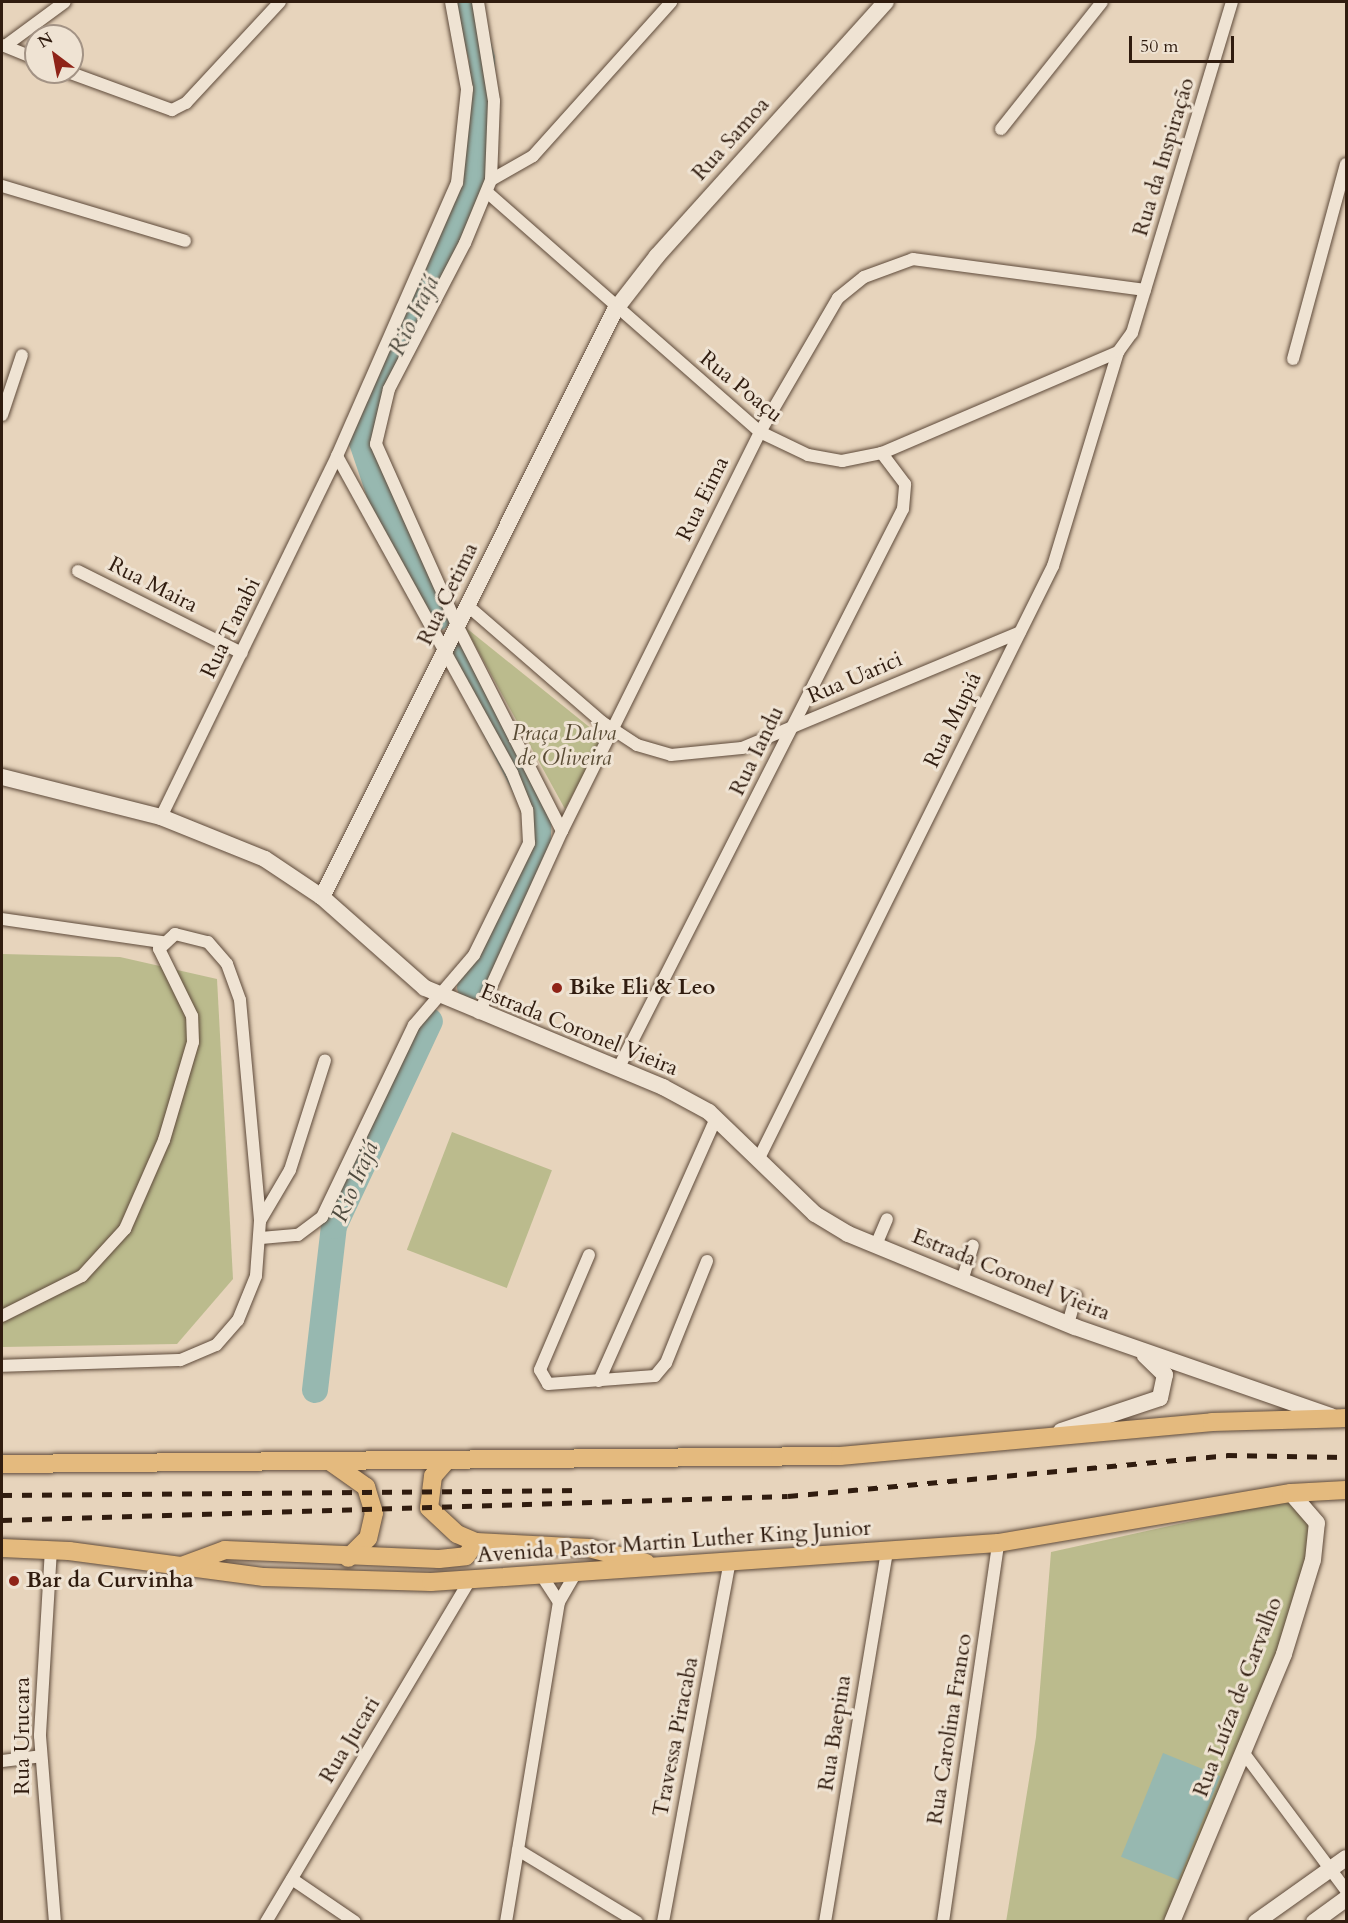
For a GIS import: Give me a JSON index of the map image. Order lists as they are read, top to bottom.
{
  "streets": {
    "main road": ["Avenida Pastor Martin Luther King Junior"],
    "street": [
      "Rua Samoa",
      "Rua da Inspiração",
      "Rua Poaçu",
      "Rua Eima",
      "Rua Maira",
      "Rua Cetima",
      "Rua Tanabi",
      "Rua Uarici",
      "Rua Mupiá",
      "Rua Iandu",
      "Estrada Coronel Vieira",
      "Rua Luíza de Carvalho",
      "Rua Carolina Franco",
      "Rua Baepina",
      "Rua Urucara",
      "Travessa Piracaba",
      "Rua Jucari"
    ]
  },
  "crossings": [
    ["Rua Samoa", "Rua Poaçu"],
    ["Rua Samoa", "Rua Cetima"],
    ["Rua da Inspiração", "Rua Eima"],
    ["Rua da Inspiração", "Rua Mupiá"],
    ["Rua Poaçu", "Rua Eima"],
    ["Rua Poaçu", "Rua Cetima"],
    ["Rua Poaçu", "Rua Mupiá"],
    ["Rua Poaçu", "Rua Iandu"],
    ["Rua Eima", "Rua Uarici"],
    ["Rua Eima", "Rua Mupiá"],
    ["Rua Eima", "Estrada Coronel Vieira"],
    ["Rua Maira", "Rua Tanabi"],
    ["Rua Cetima", "Rua Uarici"],
    ["Rua Cetima", "Estrada Coronel Vieira"],
    ["Rua Tanabi", "Estrada Coronel Vieira"],
    ["Rua Uarici", "Rua Mupiá"],
    ["Rua Uarici", "Rua Iandu"],
    ["Rua Mupiá", "Estrada Coronel Vieira"],
    ["Rua Iandu", "Estrada Coronel Vieira"],
    ["Avenida Pastor Martin Luther King Junior", "Rua Luíza de Carvalho"],
    ["Avenida Pastor Martin Luther King Junior", "Rua Carolina Franco"],
    ["Avenida Pastor Martin Luther King Junior", "Rua Baepina"],
    ["Avenida Pastor Martin Luther King Junior", "Rua Urucara"],
    ["Avenida Pastor Martin Luther King Junior", "Travessa Piracaba"],
    ["Avenida Pastor Martin Luther King Junior", "Rua Jucari"]
  ],
  "water": ["Rio Irajá"],
  "parks": ["Praça Dalva de Oliveira"],
  "places": ["Bike Eli & Leo", "Bar da Curvinha"],
  "scale_bar": "50 m",
  "north": "top left"
}
